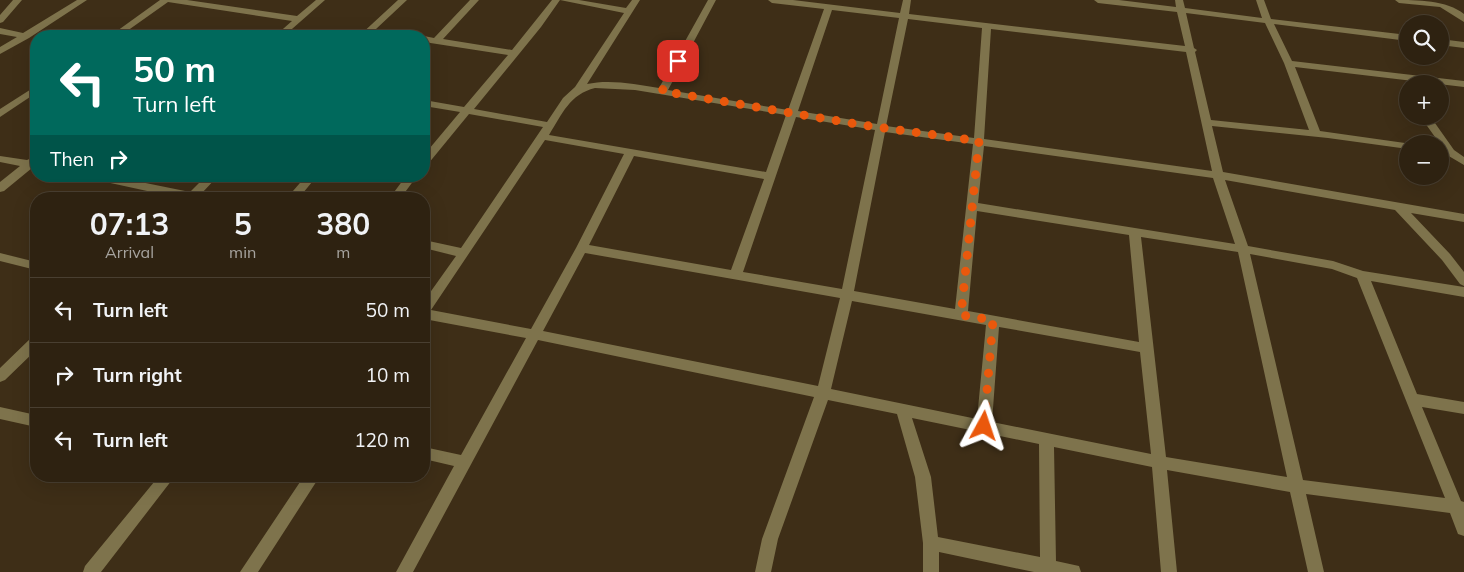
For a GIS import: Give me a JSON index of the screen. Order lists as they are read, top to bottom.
{
  "page": {
    "map_buttons": ["+", "−"],
    "turn": ["50 m", "Turn left"],
    "then": "Then",
    "eta": [
      "07:13",
      "Arrival",
      "5",
      "min",
      "380",
      "m"
    ],
    "list": [
      {
        "name": "Turn left",
        "value": "50 m"
      },
      {
        "name": "Turn right",
        "value": "10 m"
      },
      {
        "name": "Turn left",
        "value": "120 m"
      }
    ]
  }
}
